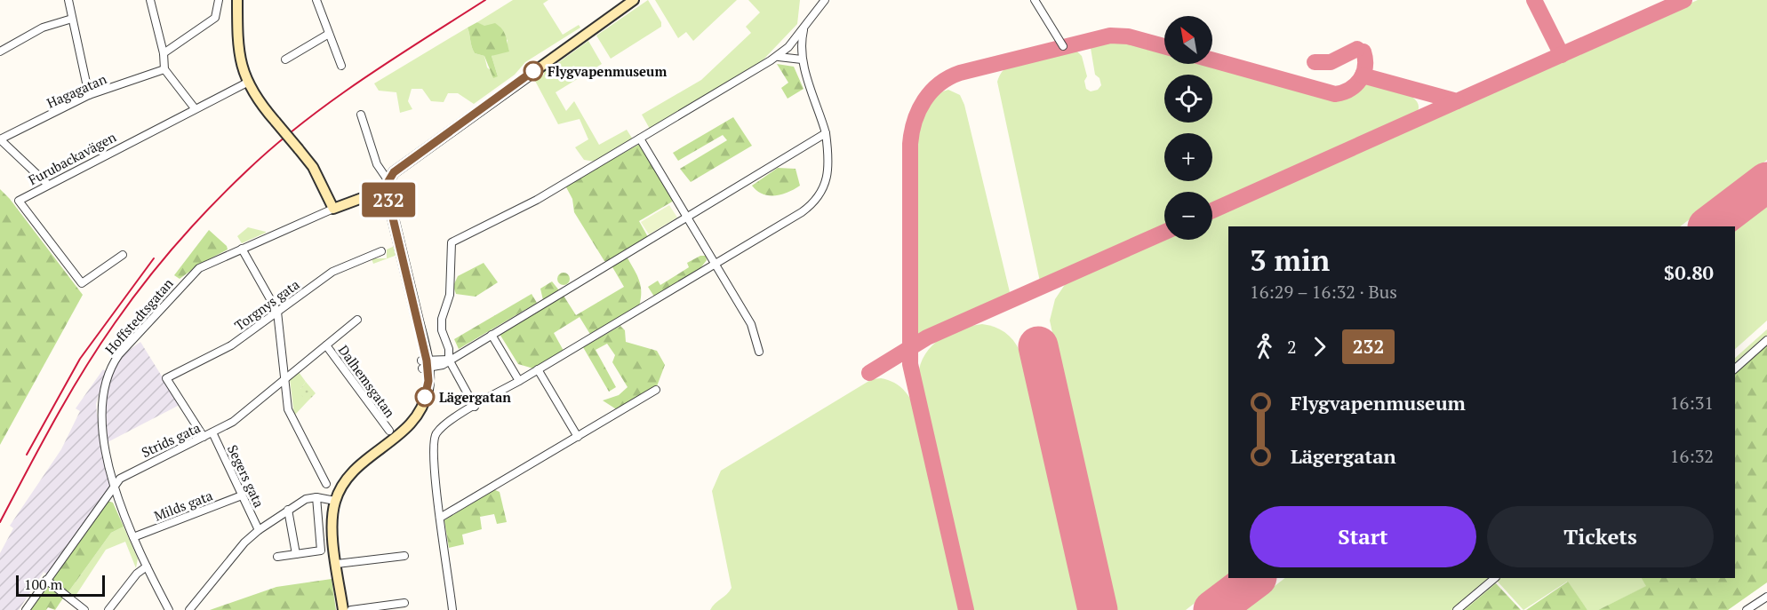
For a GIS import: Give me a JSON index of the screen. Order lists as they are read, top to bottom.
{
  "streets": {
    "street": [
      "Hagagatan",
      "Furubackavägen",
      "Torgnys gata",
      "Hoffstedtsgatan",
      "Dalhemsgatan",
      "Strids gata",
      "Segers gata",
      "Milds gata"
    ]
  },
  "crossings": [
    ["Torgnys gata", "Strids gata"],
    ["Hoffstedtsgatan", "Strids gata"],
    ["Hoffstedtsgatan", "Milds gata"],
    ["Dalhemsgatan", "Strids gata"],
    ["Strids gata", "Segers gata"],
    ["Segers gata", "Milds gata"]
  ],
  "places": ["Flygvapenmuseum", "Lägergatan"],
  "lines": ["bus line 232"],
  "scale_bar": "100 m",
  "north": "top left",
  "page": {
    "on_map": "232",
    "map_buttons": ["+", "−"],
    "heading": ["3 min", "16:29 – 16:32 · Bus", "$0.80"],
    "legs": ["2", "232"],
    "list": [
      {
        "name": "Flygvapenmuseum",
        "value": "16:31"
      },
      {
        "name": "Lägergatan",
        "value": "16:32"
      }
    ],
    "buttons": ["Start", "Tickets"],
    "scale": "100 m"
  }
}
